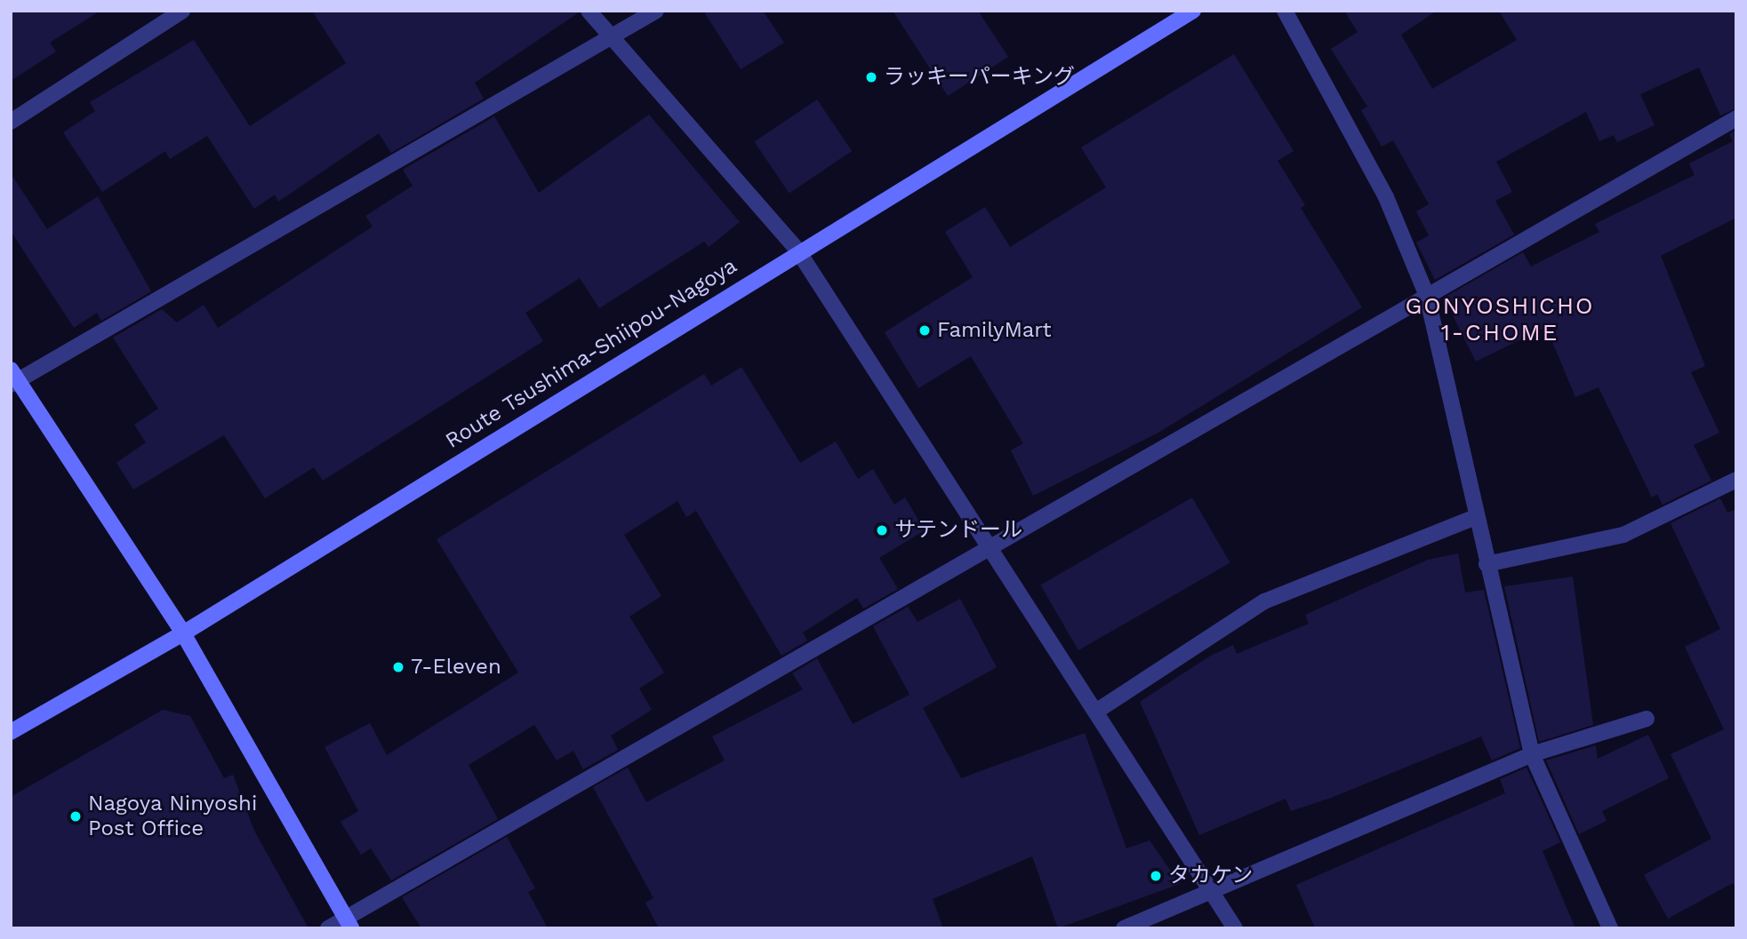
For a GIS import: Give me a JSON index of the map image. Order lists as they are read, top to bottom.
{
  "streets": {
    "main road": ["Route Tsushima-Shiipou-Nagoya"]
  },
  "districts": ["GONYOSHICHO 1-CHOME"],
  "places": [
    "ラッキーパーキング",
    "FamilyMart",
    "サテンドール",
    "7-Eleven",
    "Nagoya Ninyoshi Post Office",
    "タカケン"
  ]
}
